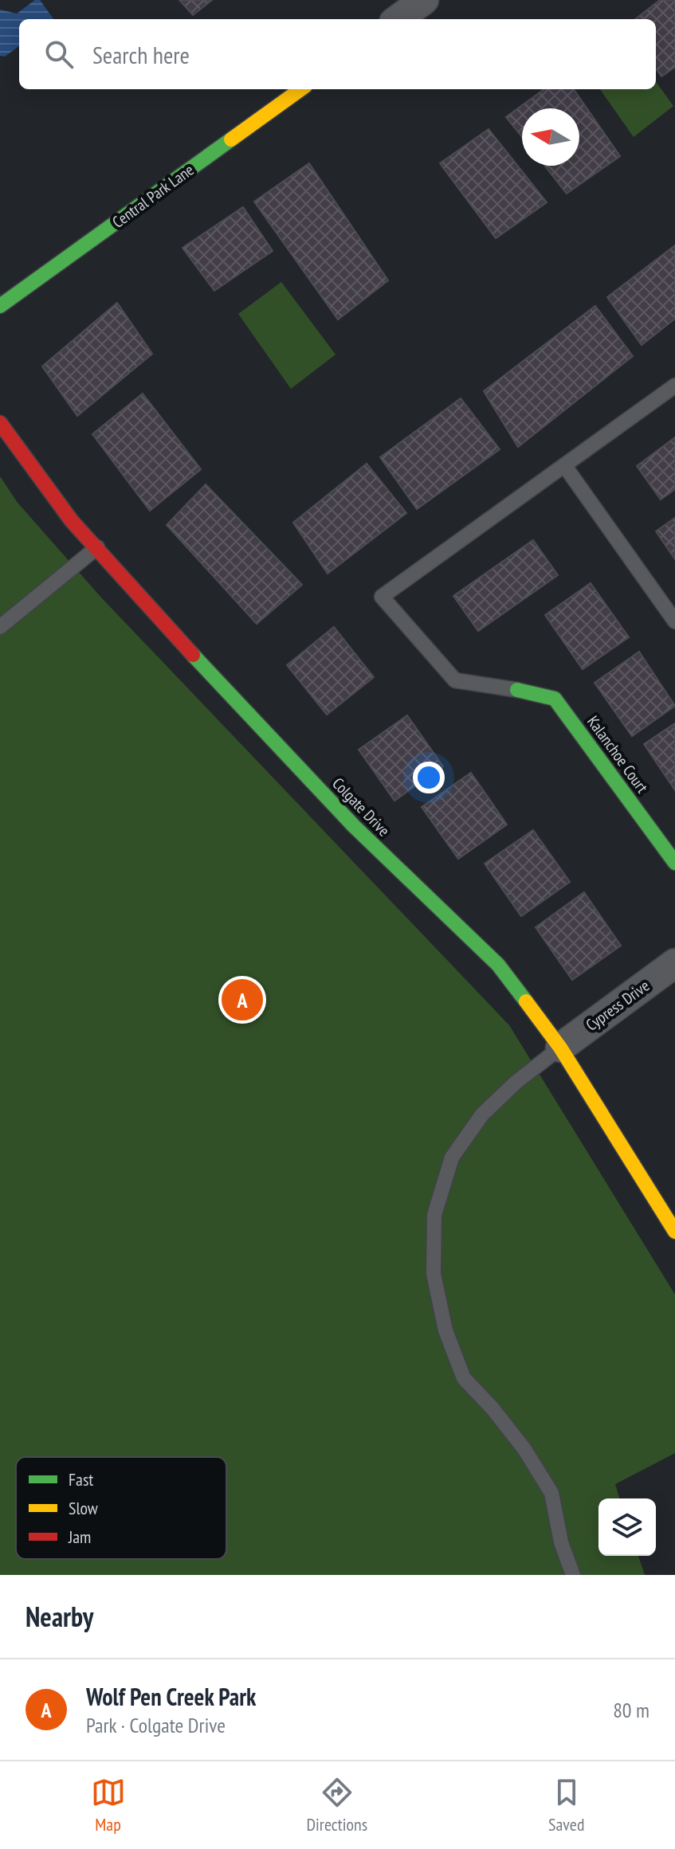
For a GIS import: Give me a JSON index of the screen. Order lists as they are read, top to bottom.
{
  "streets": {
    "street": [
      "Central Park Lane",
      "Kalanchoe Court",
      "Colgate Drive",
      "Cypress Drive"
    ]
  },
  "crossings": [
    ["Colgate Drive", "Cypress Drive"]
  ],
  "legend": ["Fast", "Slow", "Jam"],
  "north": "left",
  "page": {
    "search": "Search here",
    "pins": "A",
    "heading": "Nearby",
    "list": [
      {
        "mark": "A",
        "name": "Wolf Pen Creek Park",
        "note": "Park · Colgate Drive",
        "value": "80 m"
      }
    ],
    "nav": ["Map", "Directions", "Saved"]
  }
}
